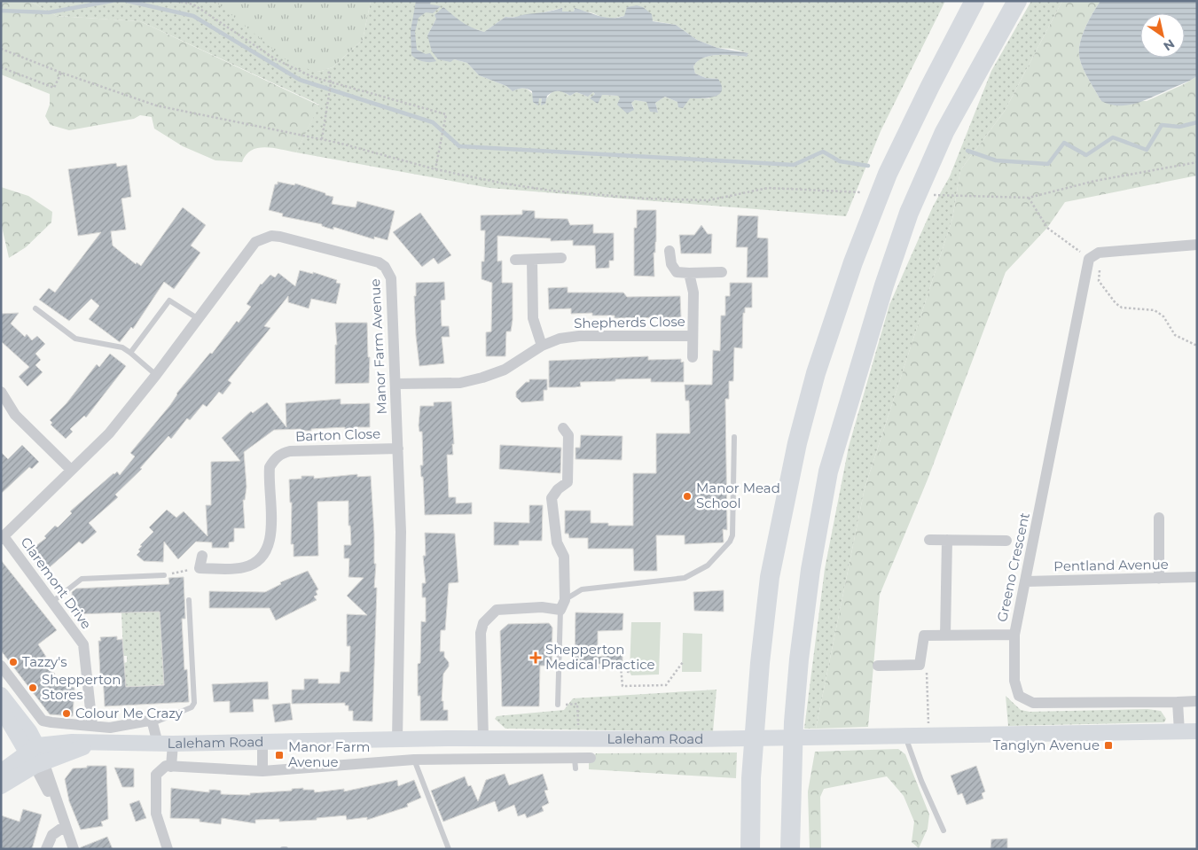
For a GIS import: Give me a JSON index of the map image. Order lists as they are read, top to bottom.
{
  "streets": {
    "main road": ["Laleham Road"],
    "street": [
      "Shepherds Close",
      "Manor Farm Avenue",
      "Barton Close",
      "Pentland Avenue",
      "Greeno Crescent",
      "Claremont Drive"
    ]
  },
  "crossings": [
    ["Shepherds Close", "Manor Farm Avenue"],
    ["Manor Farm Avenue", "Barton Close"],
    ["Manor Farm Avenue", "Claremont Drive"],
    ["Manor Farm Avenue", "Laleham Road"],
    ["Pentland Avenue", "Greeno Crescent"]
  ],
  "places": {
    "other": [
      "Manor Mead School",
      "Tazzy's",
      "Shepperton Stores",
      "Colour Me Crazy"
    ],
    "health": ["Shepperton Medical Practice"],
    "transit": ["Tanglyn Avenue", "Manor Farm Avenue"]
  },
  "north": "bottom right"
}
